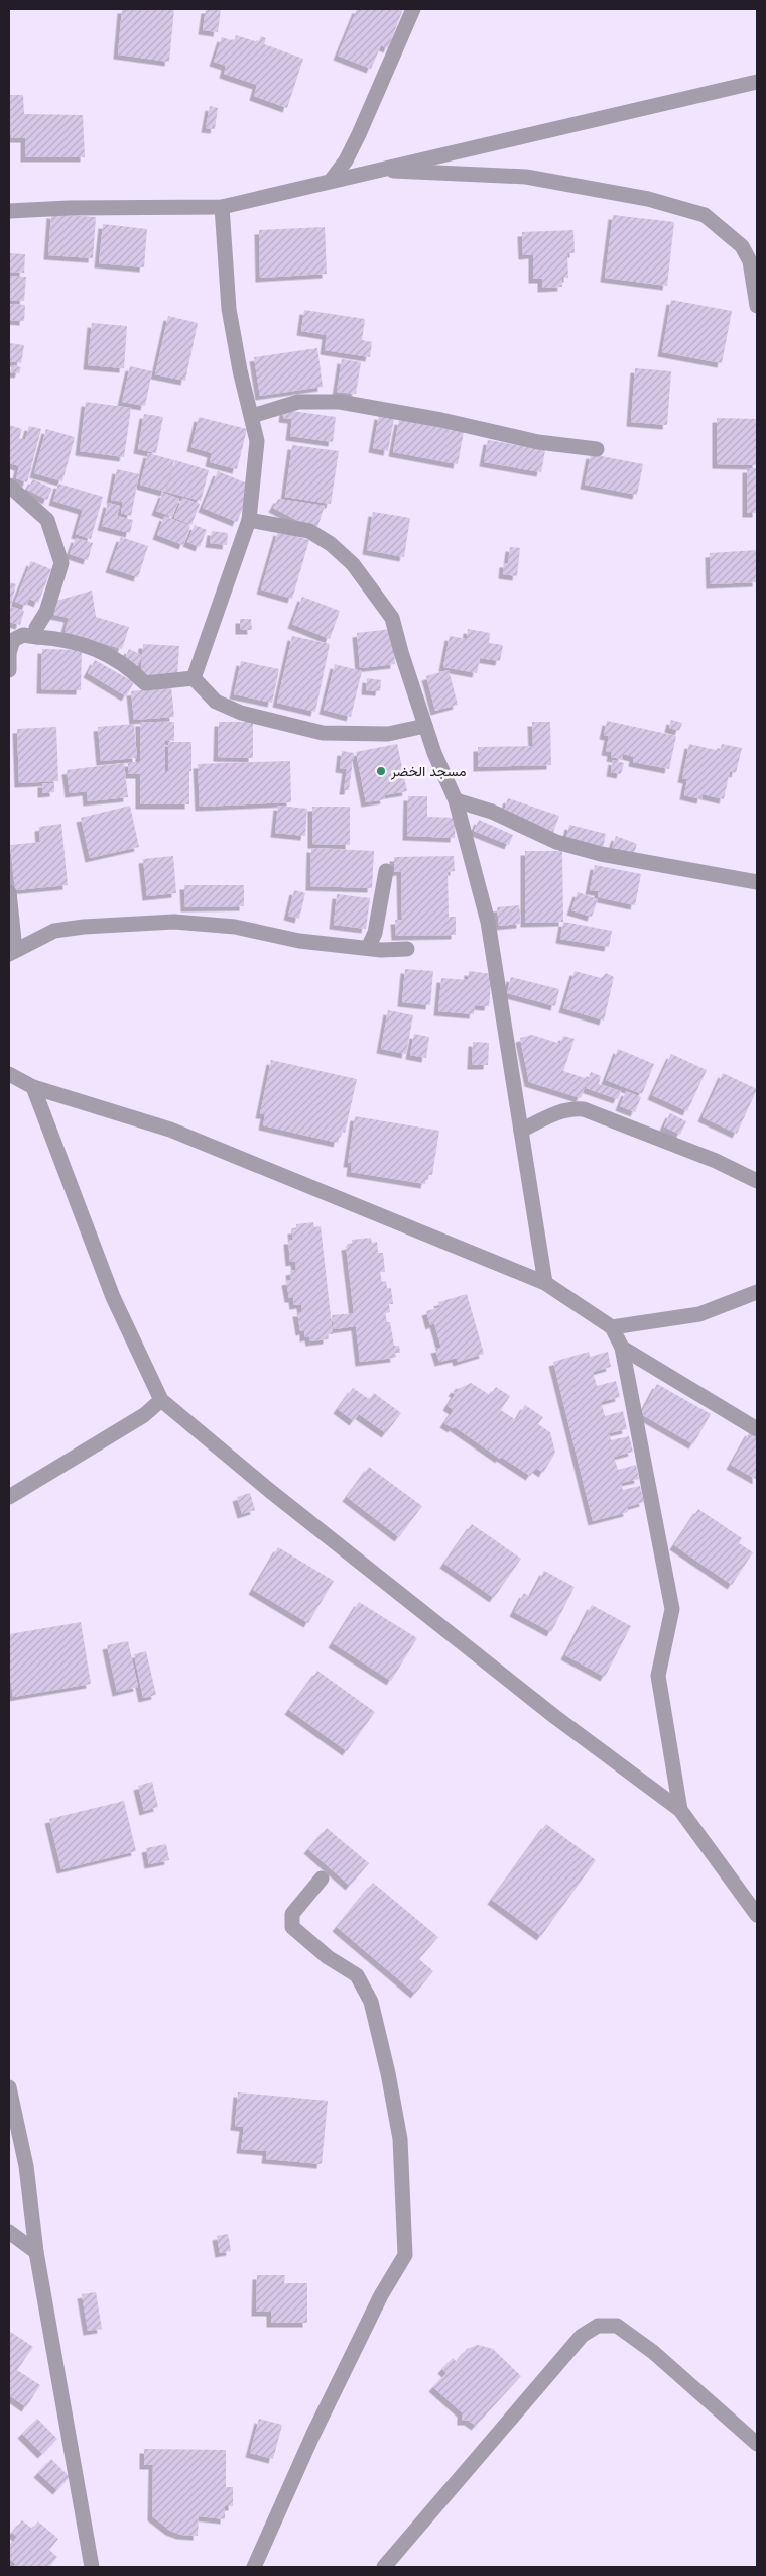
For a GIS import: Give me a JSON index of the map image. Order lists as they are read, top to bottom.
{
  "places": ["مسجد الخضر"]
}
